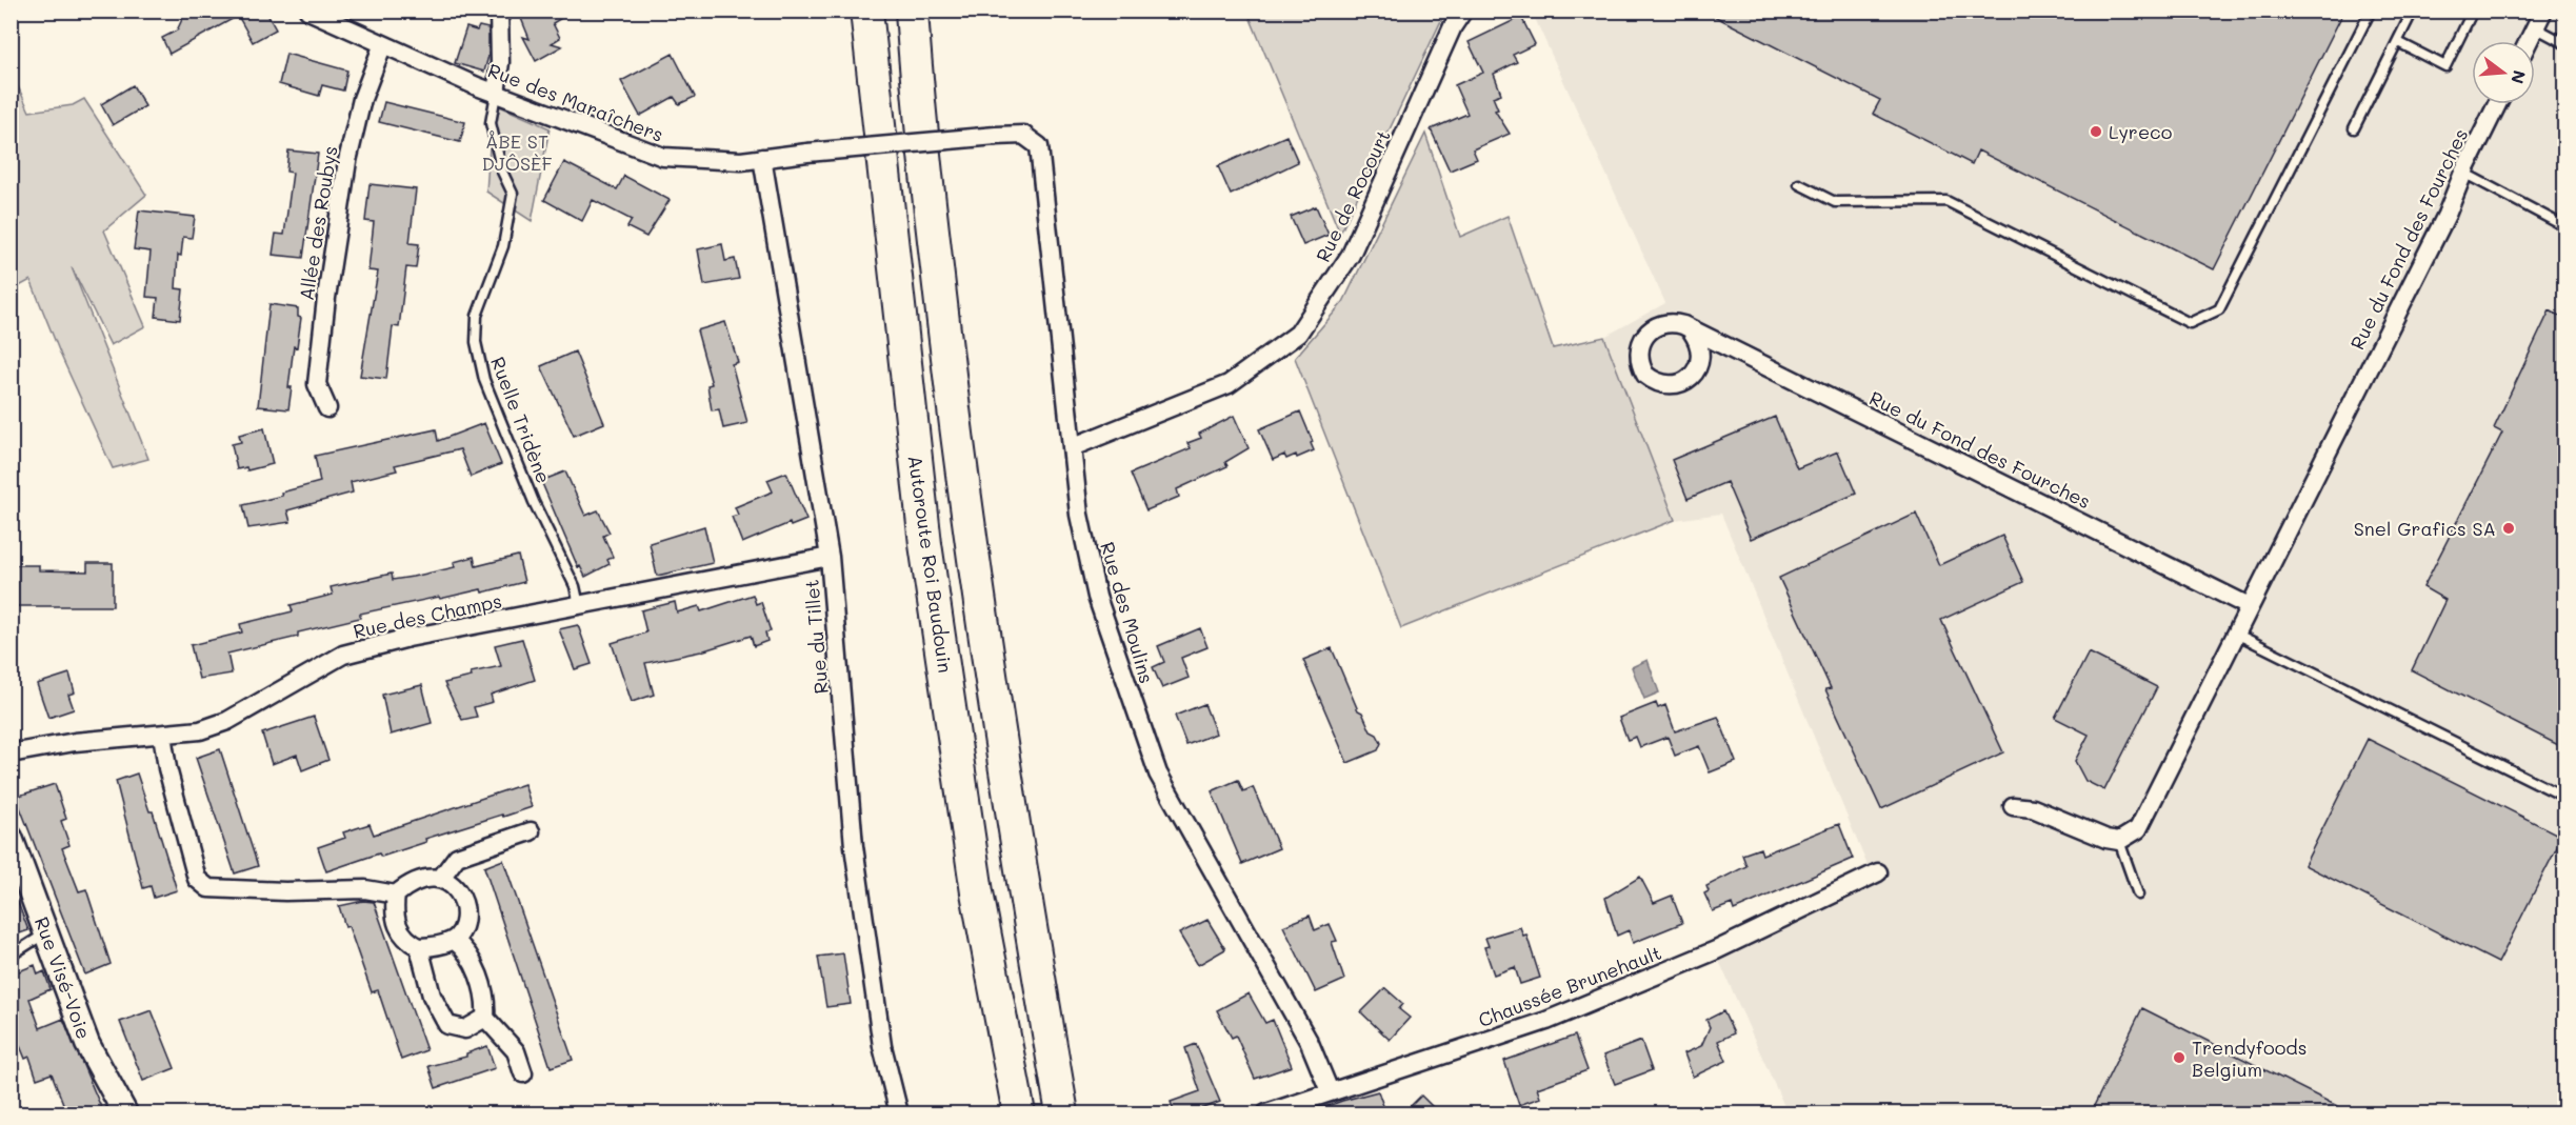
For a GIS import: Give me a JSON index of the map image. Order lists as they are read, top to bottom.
{
  "streets": {
    "highway": ["Autoroute Roi Baudouin"],
    "street": [
      "Rue des Maraîchers",
      "Rue de Rocourt",
      "Allée des Roubys",
      "Rue du Fond des Fourches",
      "Rue des Moulins",
      "Rue des Champs",
      "Rue du Tillet",
      "Rue Visé-Voie",
      "Chaussée Brunehault"
    ],
    "lane": ["Ruelle Tridène"]
  },
  "crossings": [
    ["Rue des Maraîchers", "Allée des Roubys"],
    ["Rue des Maraîchers", "Ruelle Tridène"],
    ["Rue des Maraîchers", "Rue des Moulins"],
    ["Rue des Maraîchers", "Rue du Tillet"],
    ["Rue de Rocourt", "Rue des Moulins"],
    ["Ruelle Tridène", "Rue des Champs"],
    ["Rue des Moulins", "Chaussée Brunehault"],
    ["Rue des Champs", "Rue du Tillet"]
  ],
  "parks": ["ÅBE ST DJÔSÈF"],
  "places": ["Lyreco", "Snel Grafics SA", "Trendyfoods Belgium"],
  "north": "right"
}
